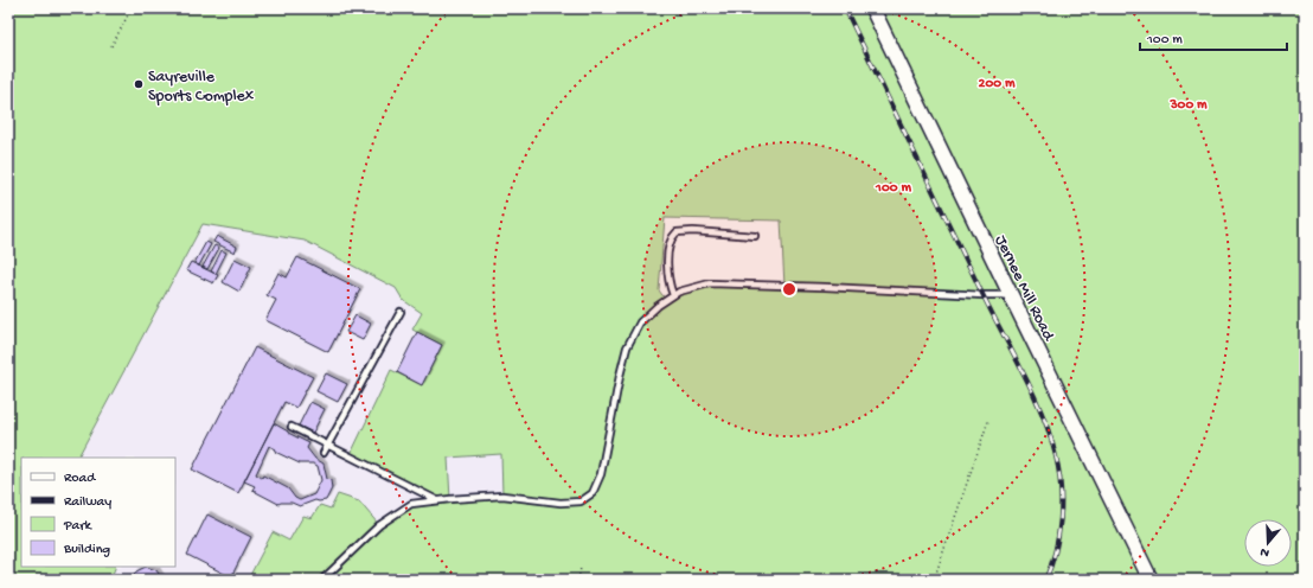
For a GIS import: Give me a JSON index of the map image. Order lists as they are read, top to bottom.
{
  "streets": {
    "street": ["Jernee Mill Road"]
  },
  "places": ["Sayreville Sports Complex"],
  "legend": [
    "Road",
    "Railway",
    "Park",
    "Building"
  ],
  "scale_bar": "100 m",
  "north": "bottom",
  "rings": ["200 m", "300 m", "100 m"]
}
